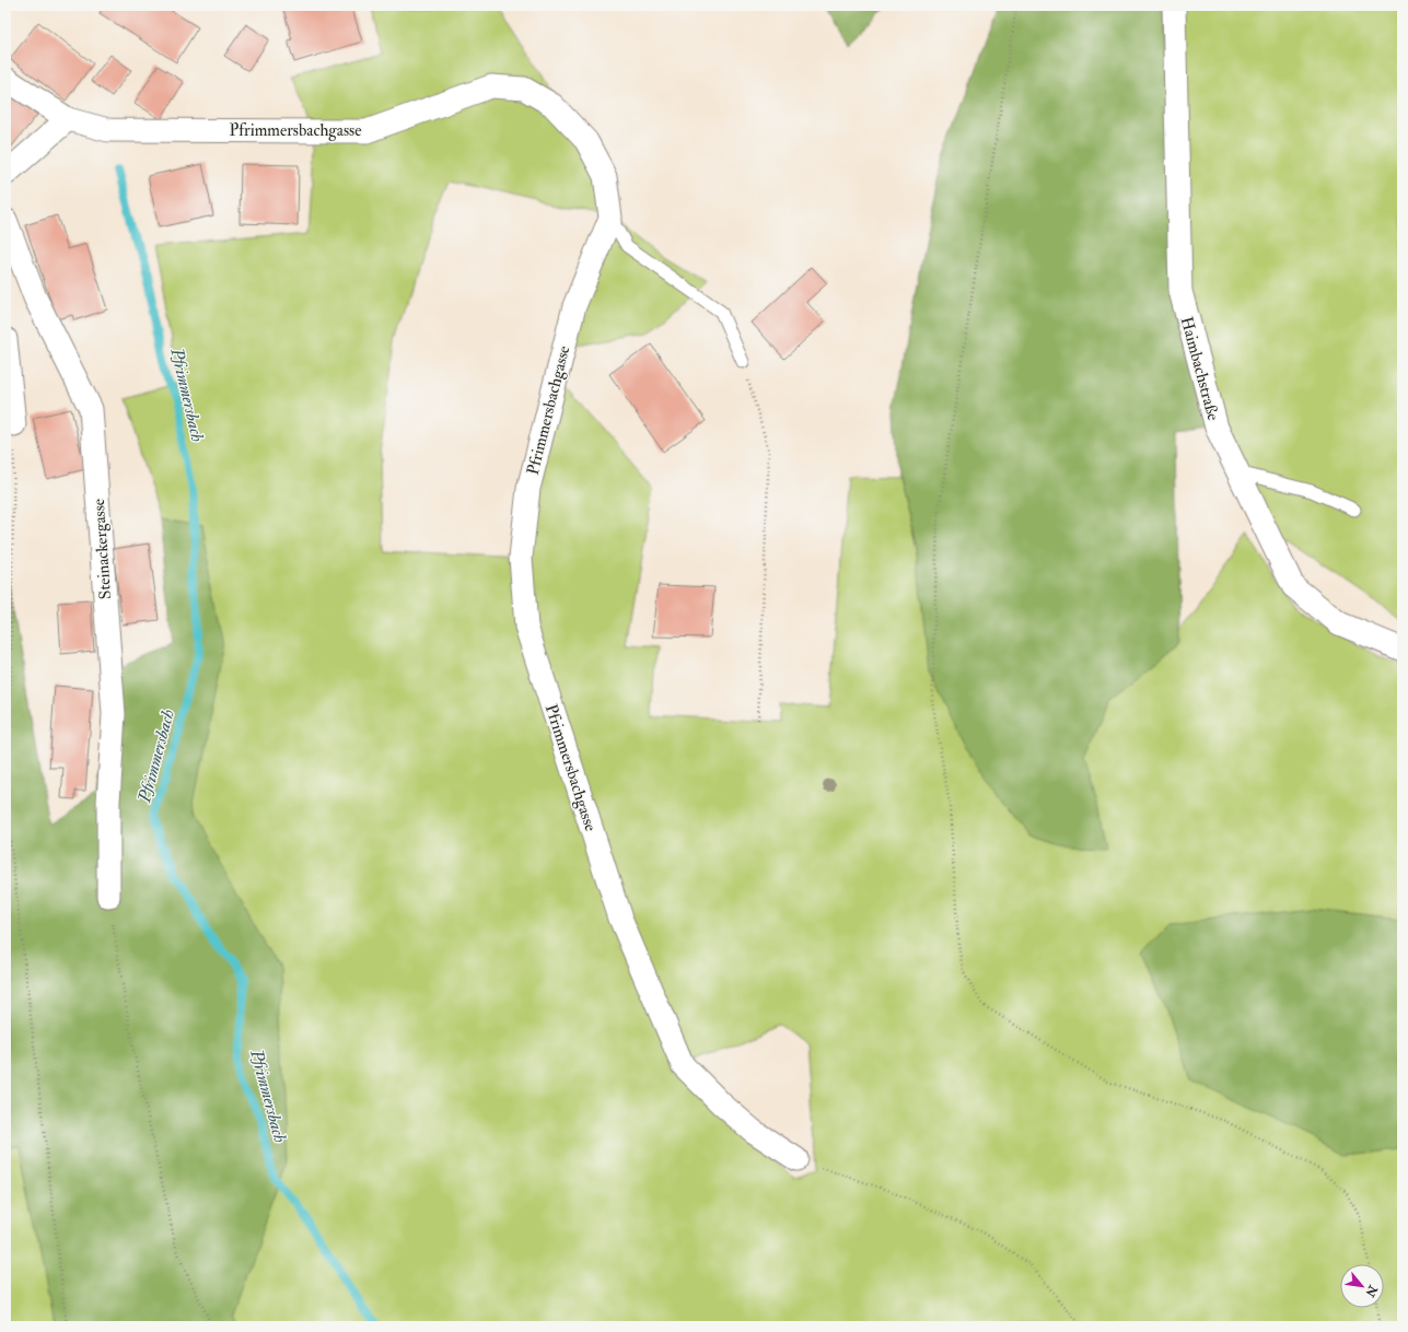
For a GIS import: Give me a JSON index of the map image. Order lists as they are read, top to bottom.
{
  "streets": {
    "street": ["Pfrimmersbachgasse", "Haimbachstraße", "Steinackergasse"]
  },
  "water": ["Pfrimmersbach"],
  "north": "bottom right"
}
